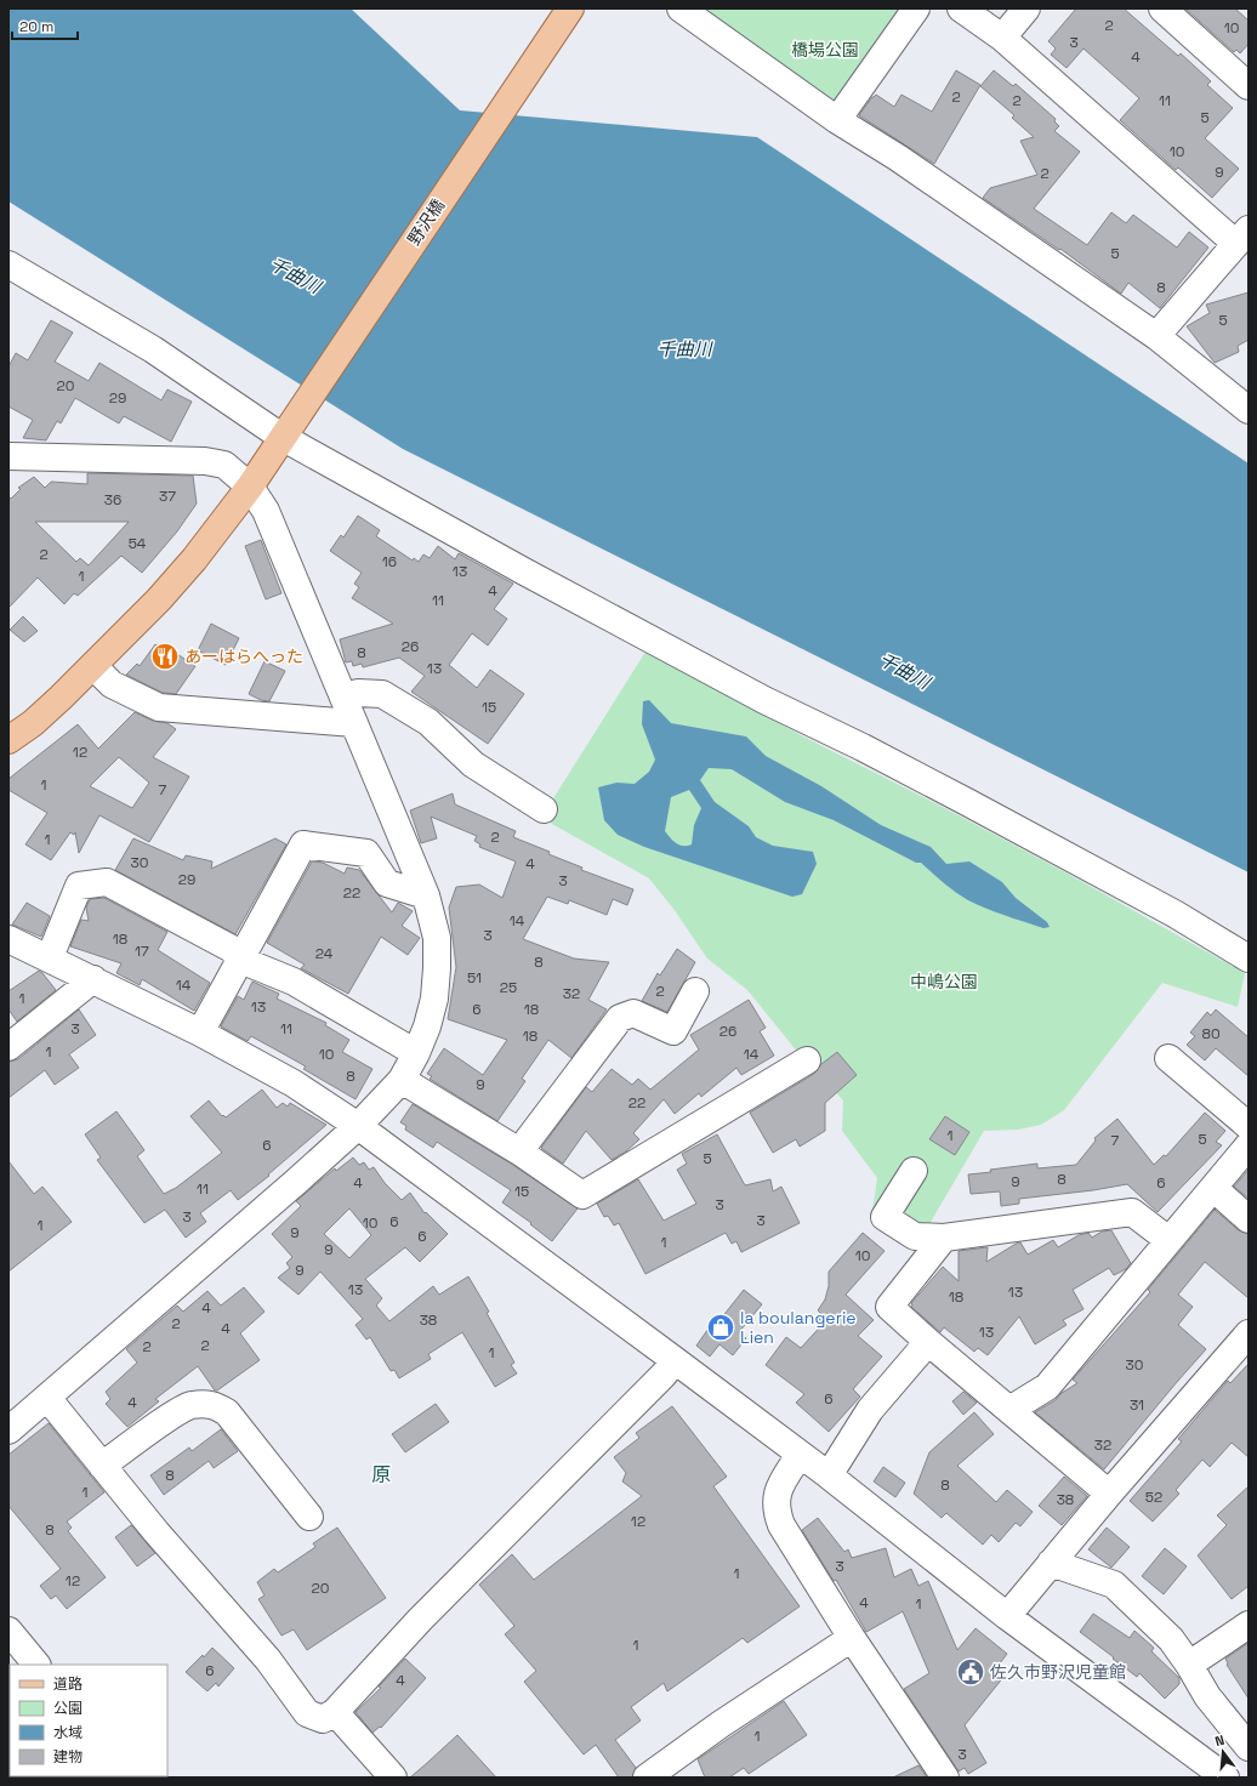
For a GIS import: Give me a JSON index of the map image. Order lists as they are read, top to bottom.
{
  "streets": {
    "main road": ["野沢橋"]
  },
  "districts": ["原"],
  "water": ["千曲川"],
  "parks": ["橋場公園", "中嶋公園"],
  "places": {
    "restaurant": ["あーはらへった"],
    "shop": ["la boulangerie Lien"],
    "public building": ["佐久市野沢児童館"]
  },
  "house_numbers": [
    "2",
    "10",
    "3",
    "4",
    "2",
    "2",
    "11",
    "5",
    "10",
    "9",
    "2",
    "5",
    "8",
    "5",
    "20",
    "29",
    "37",
    "36",
    "54",
    "2",
    "16",
    "13",
    "1",
    "4",
    "11",
    "26",
    "8",
    "13",
    "15",
    "12",
    "1",
    "7",
    "2",
    "1",
    "30",
    "4",
    "29",
    "3",
    "22",
    "14",
    "3",
    "18",
    "17",
    "24",
    "8",
    "51",
    "14",
    "25",
    "2",
    "32",
    "1",
    "13",
    "6",
    "18",
    "3",
    "11",
    "26",
    "80",
    "18",
    "1",
    "10",
    "14",
    "8",
    "9",
    "22",
    "1",
    "5",
    "7",
    "6",
    "5",
    "8",
    "9",
    "4",
    "6",
    "11",
    "15",
    "3",
    "3",
    "3",
    "6",
    "10",
    "1",
    "9",
    "6",
    "1",
    "9",
    "10",
    "9",
    "13",
    "13",
    "18",
    "4",
    "38",
    "2",
    "4",
    "13",
    "2",
    "2",
    "1",
    "30",
    "6",
    "4",
    "31",
    "32",
    "8",
    "8",
    "1",
    "52",
    "38",
    "12",
    "8",
    "3",
    "1",
    "12",
    "20",
    "4",
    "1",
    "1",
    "6",
    "4",
    "1",
    "3"
  ],
  "legend": [
    "道路",
    "公園",
    "水域",
    "建物"
  ],
  "scale_bar": "20 m",
  "north": "top"
}
